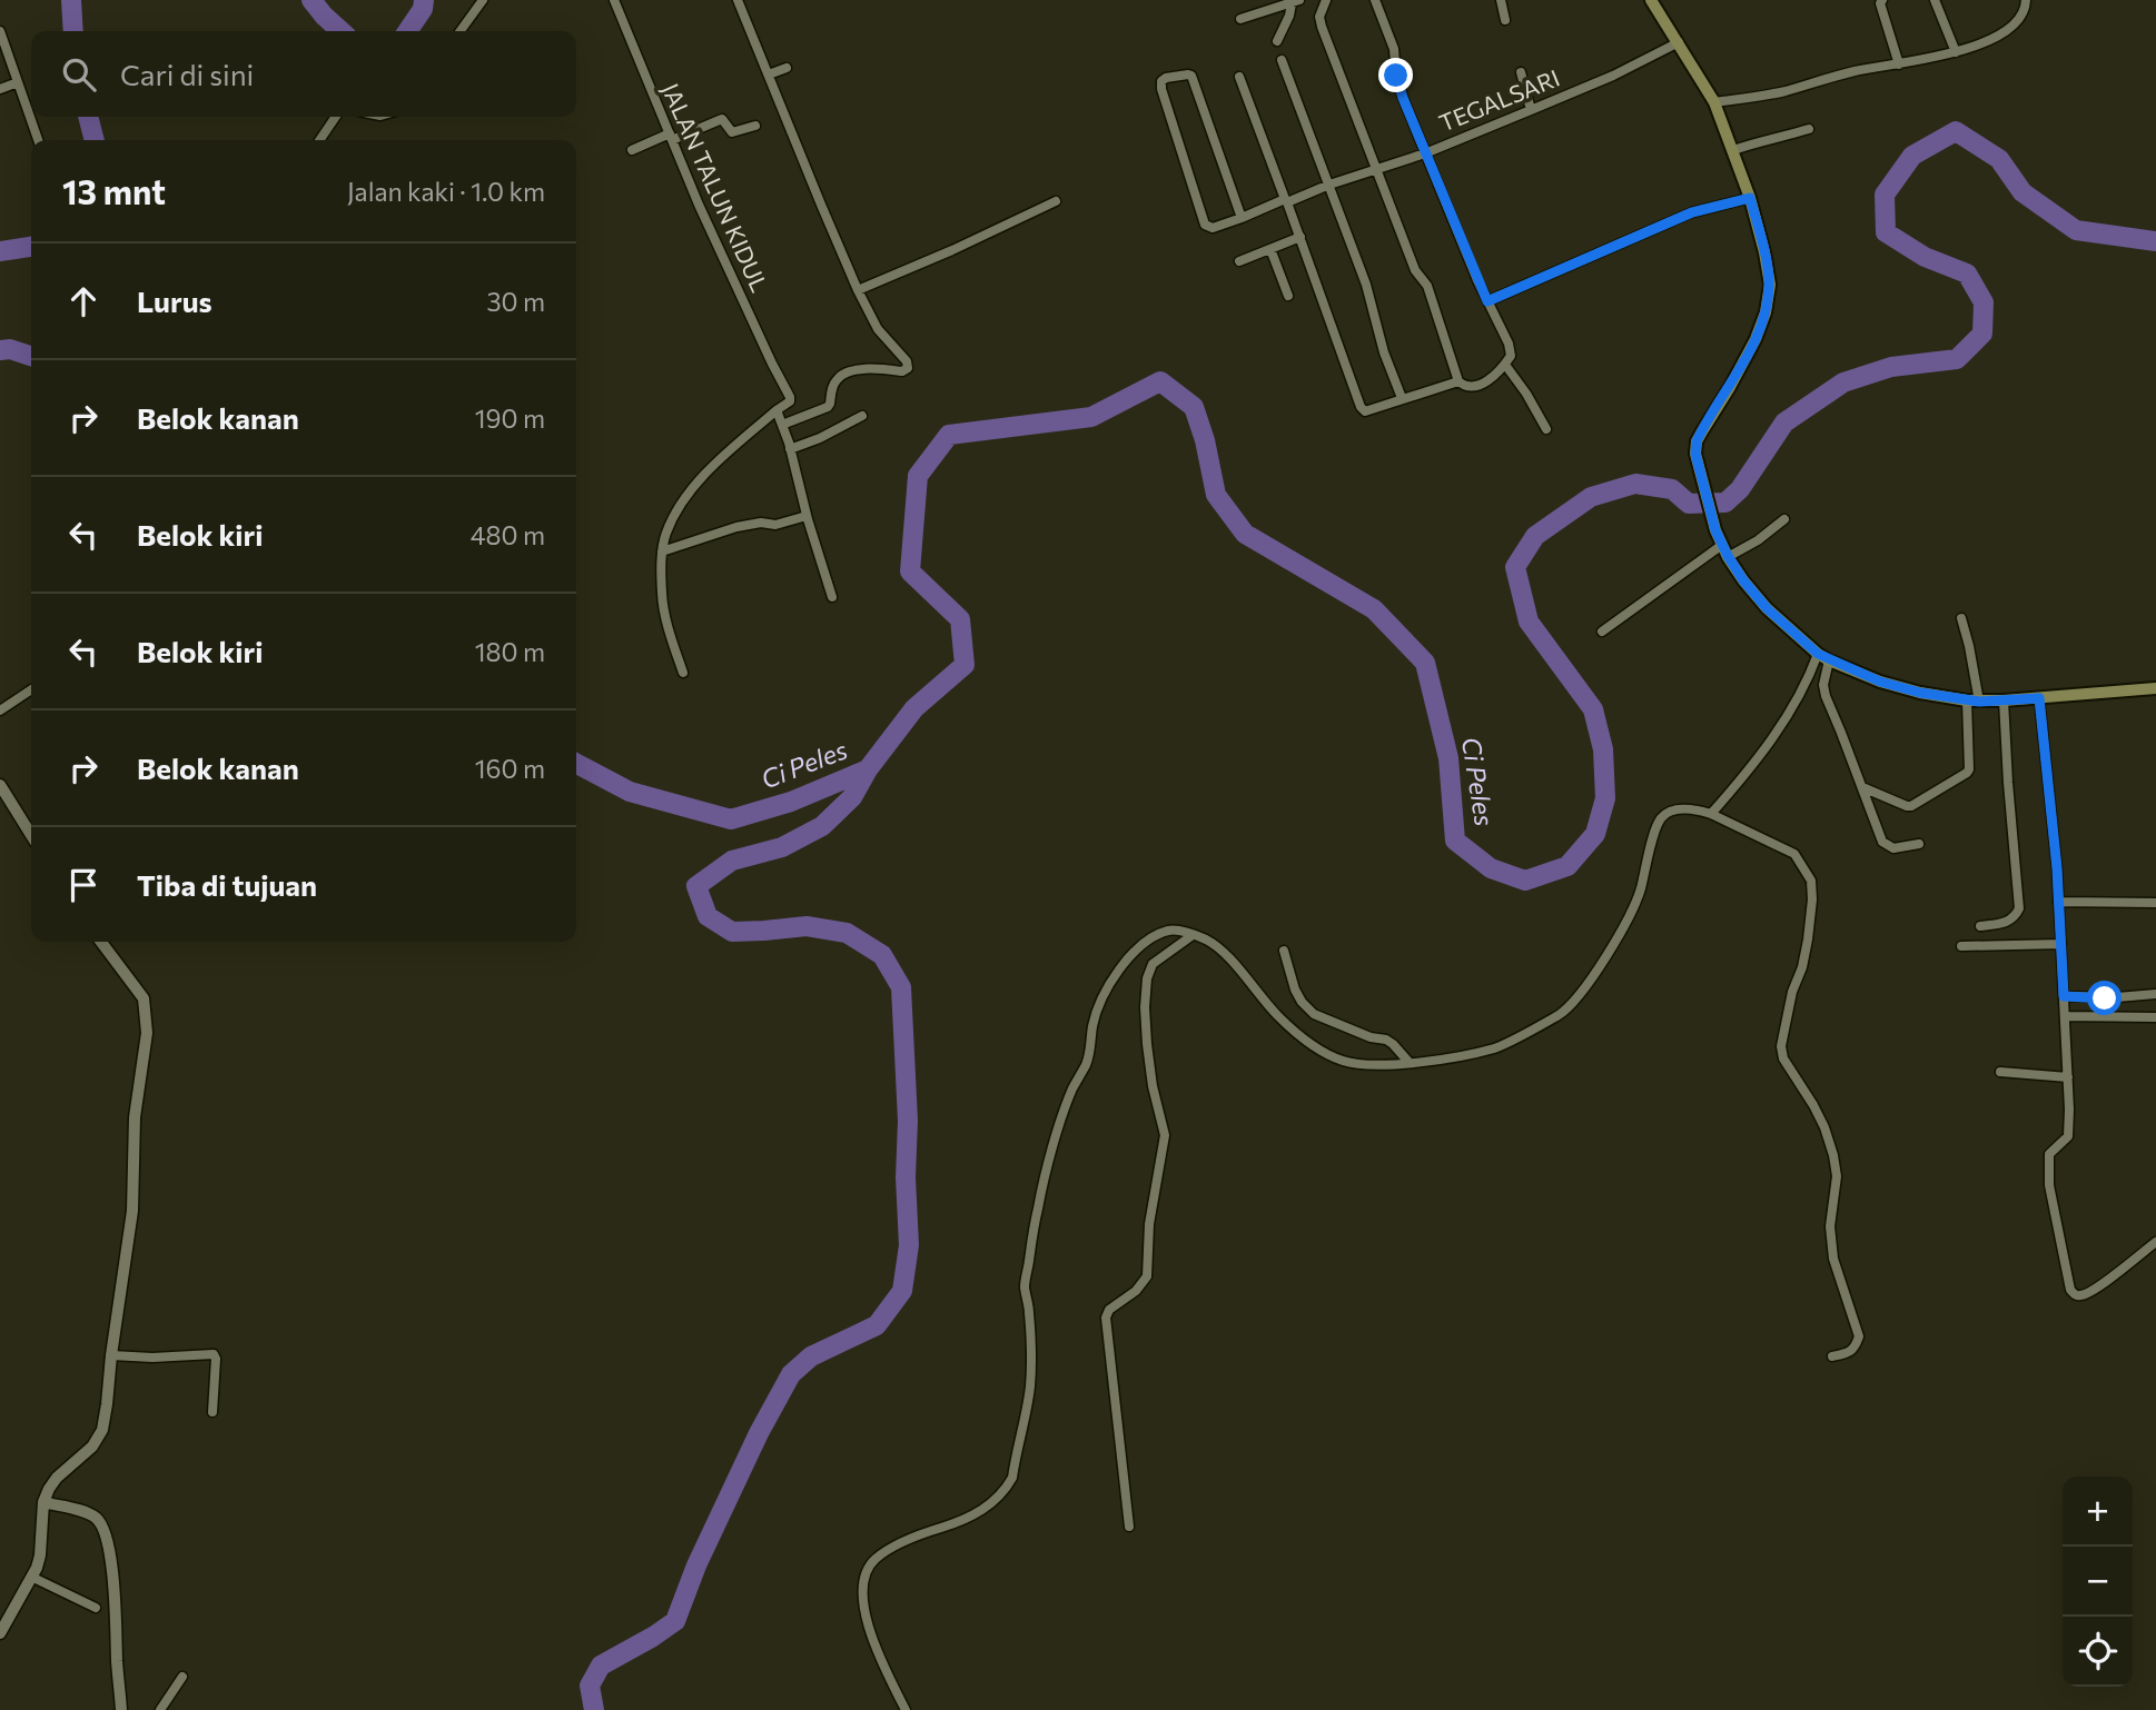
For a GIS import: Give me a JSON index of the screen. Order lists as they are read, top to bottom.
{
  "streets": {
    "street": ["TEGALSARI", "JALAN TALUN KIDUL"]
  },
  "water": ["Ci Peles"],
  "page": {
    "search": "Cari di sini",
    "heading": ["13 mnt", "Jalan kaki · 1.0 km"],
    "list": [
      ["Lurus", "30 m"],
      ["Belok kanan", "190 m"],
      ["Belok kiri", "480 m"],
      ["Belok kiri", "180 m"],
      ["Belok kanan", "160 m"],
      "Tiba di tujuan"
    ],
    "map_buttons": ["+", "−"]
  }
}
